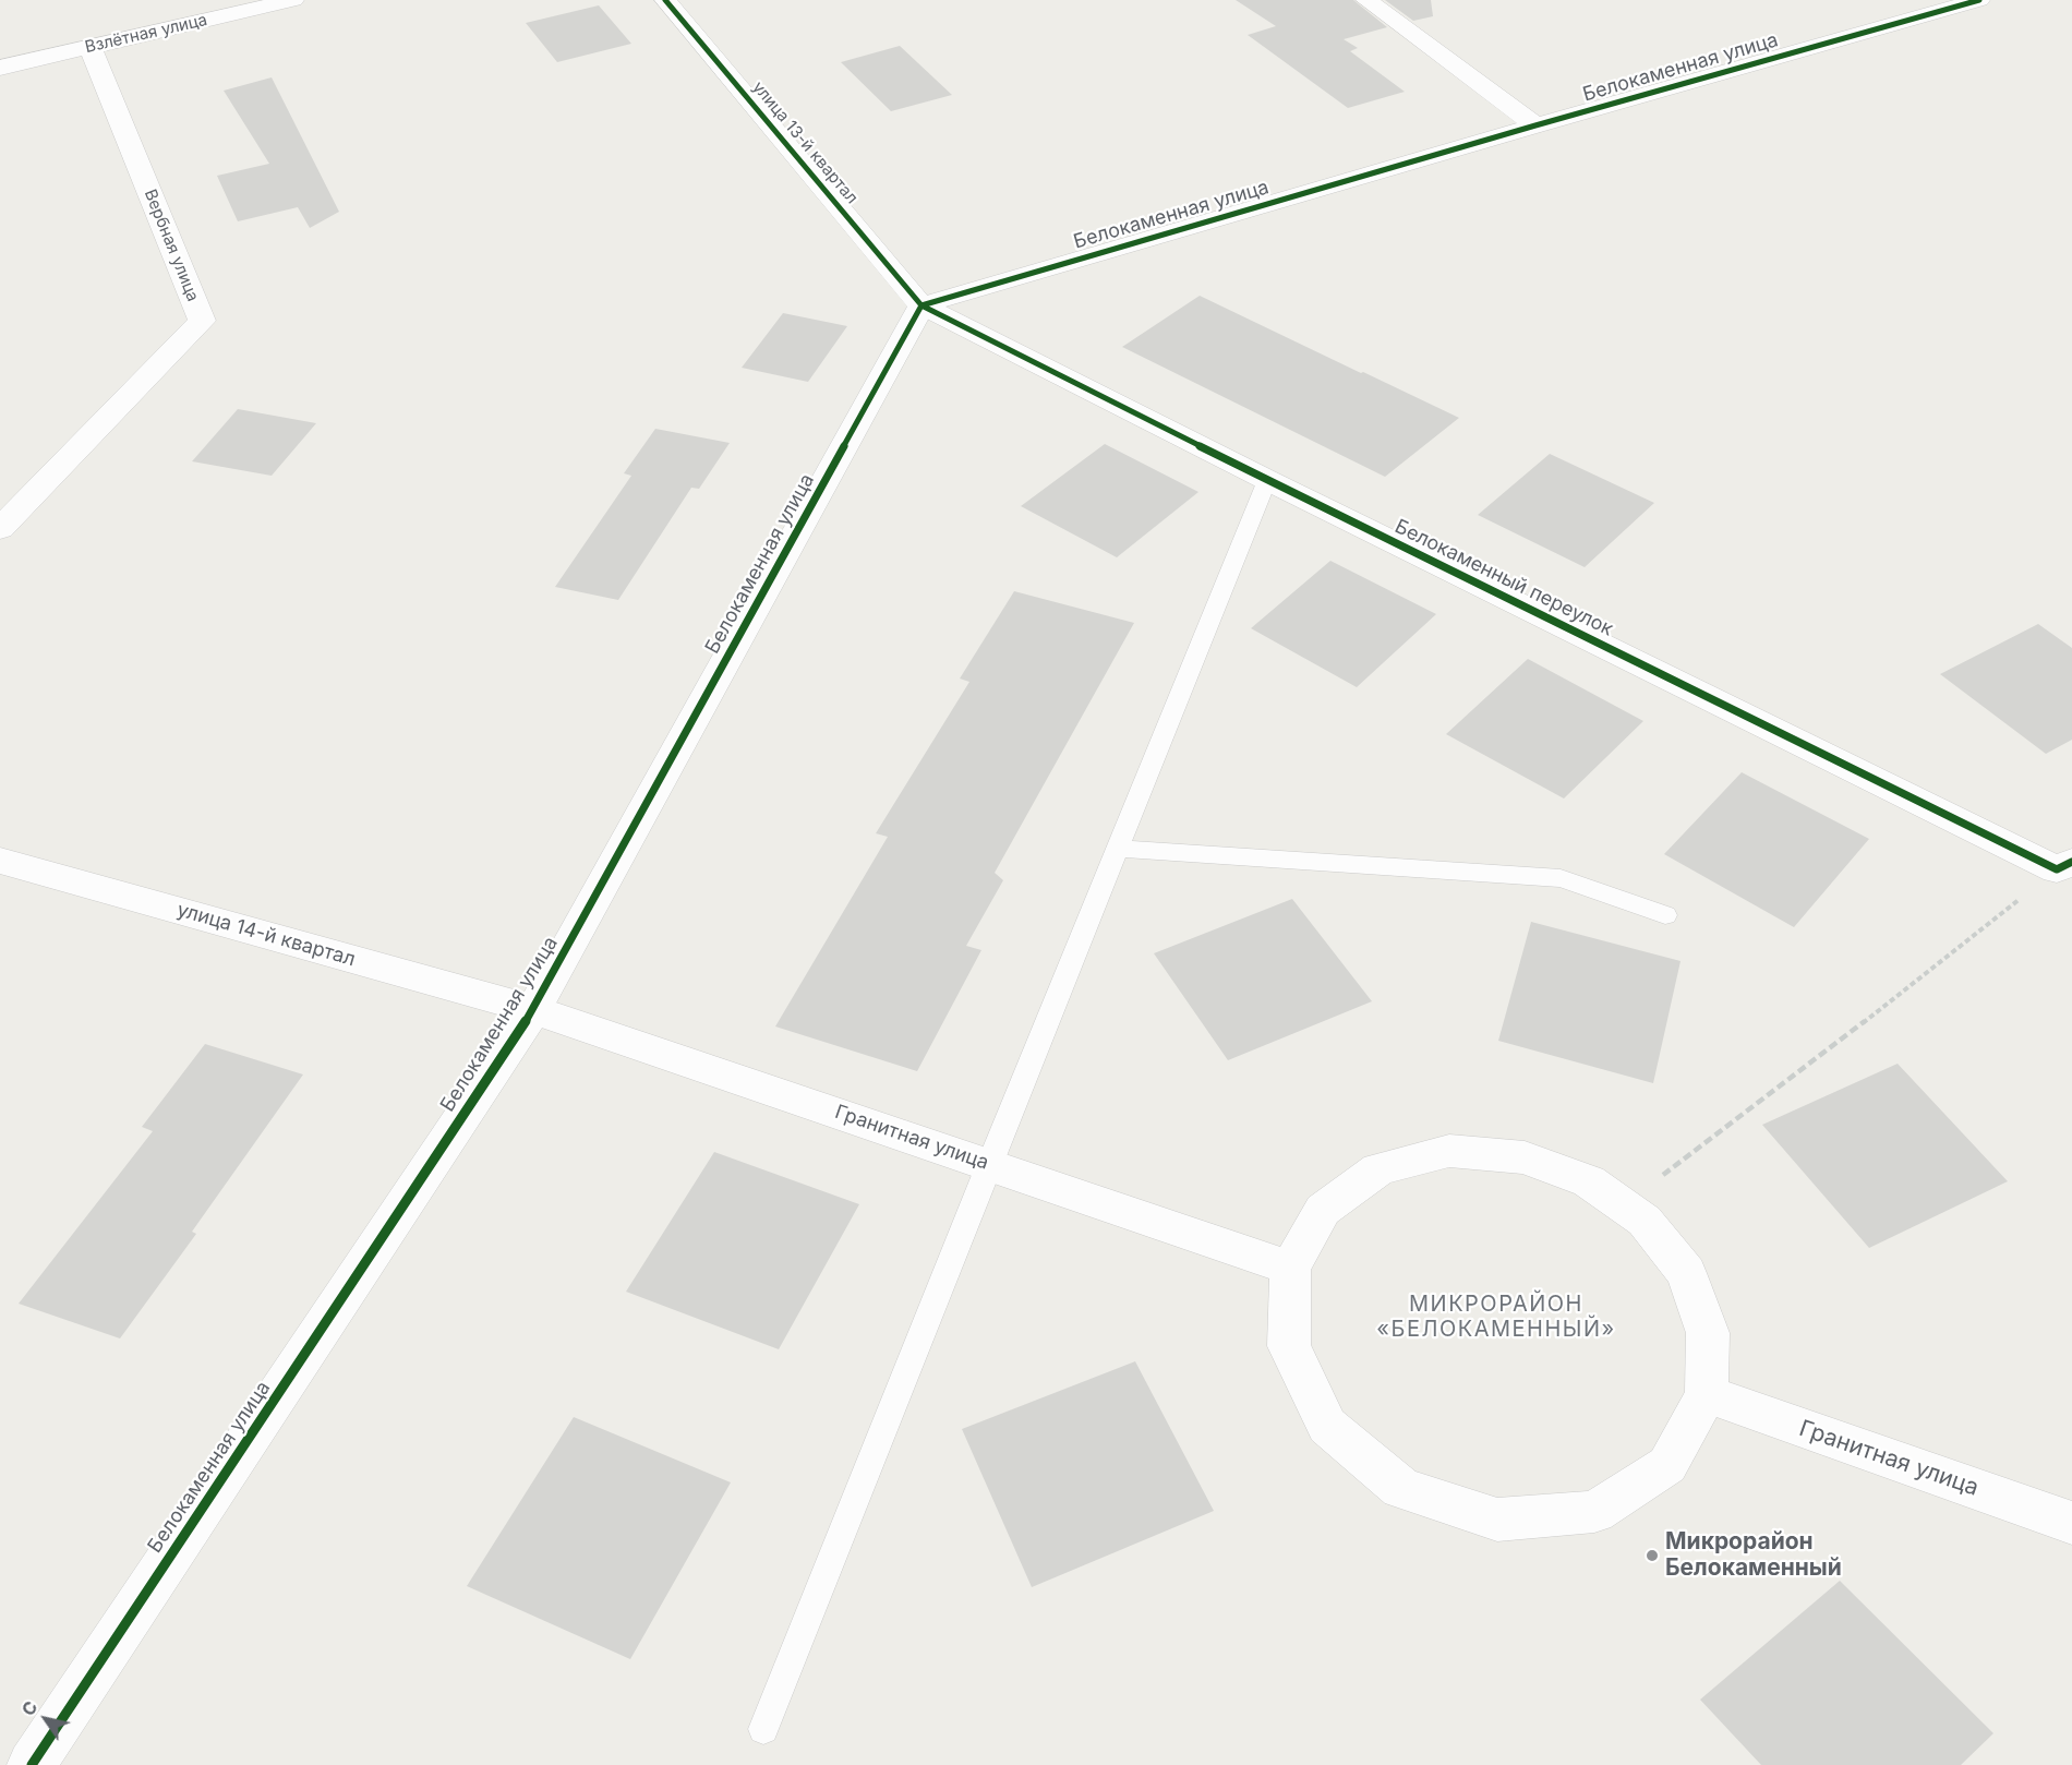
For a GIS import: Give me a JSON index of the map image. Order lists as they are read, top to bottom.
{
  "streets": {
    "street": [
      "Взлётная улица",
      "Белокаменная улица",
      "улица 13-й квартал",
      "Вербная улица",
      "Белокаменный переулок",
      "улица 14-й квартал",
      "Гранитная улица"
    ]
  },
  "crossings": [
    ["Взлётная улица", "Вербная улица"],
    ["Белокаменная улица", "улица 13-й квартал"],
    ["Белокаменная улица", "Белокаменный переулок"],
    ["Белокаменная улица", "улица 14-й квартал"],
    ["Белокаменная улица", "Гранитная улица"],
    ["улица 13-й квартал", "Белокаменный переулок"],
    ["улица 14-й квартал", "Гранитная улица"]
  ],
  "districts": ["МИКРОРАЙОН «БЕЛОКАМЕННЫЙ»"],
  "places": ["Микрорайон Белокаменный"],
  "north": "top left"
}
